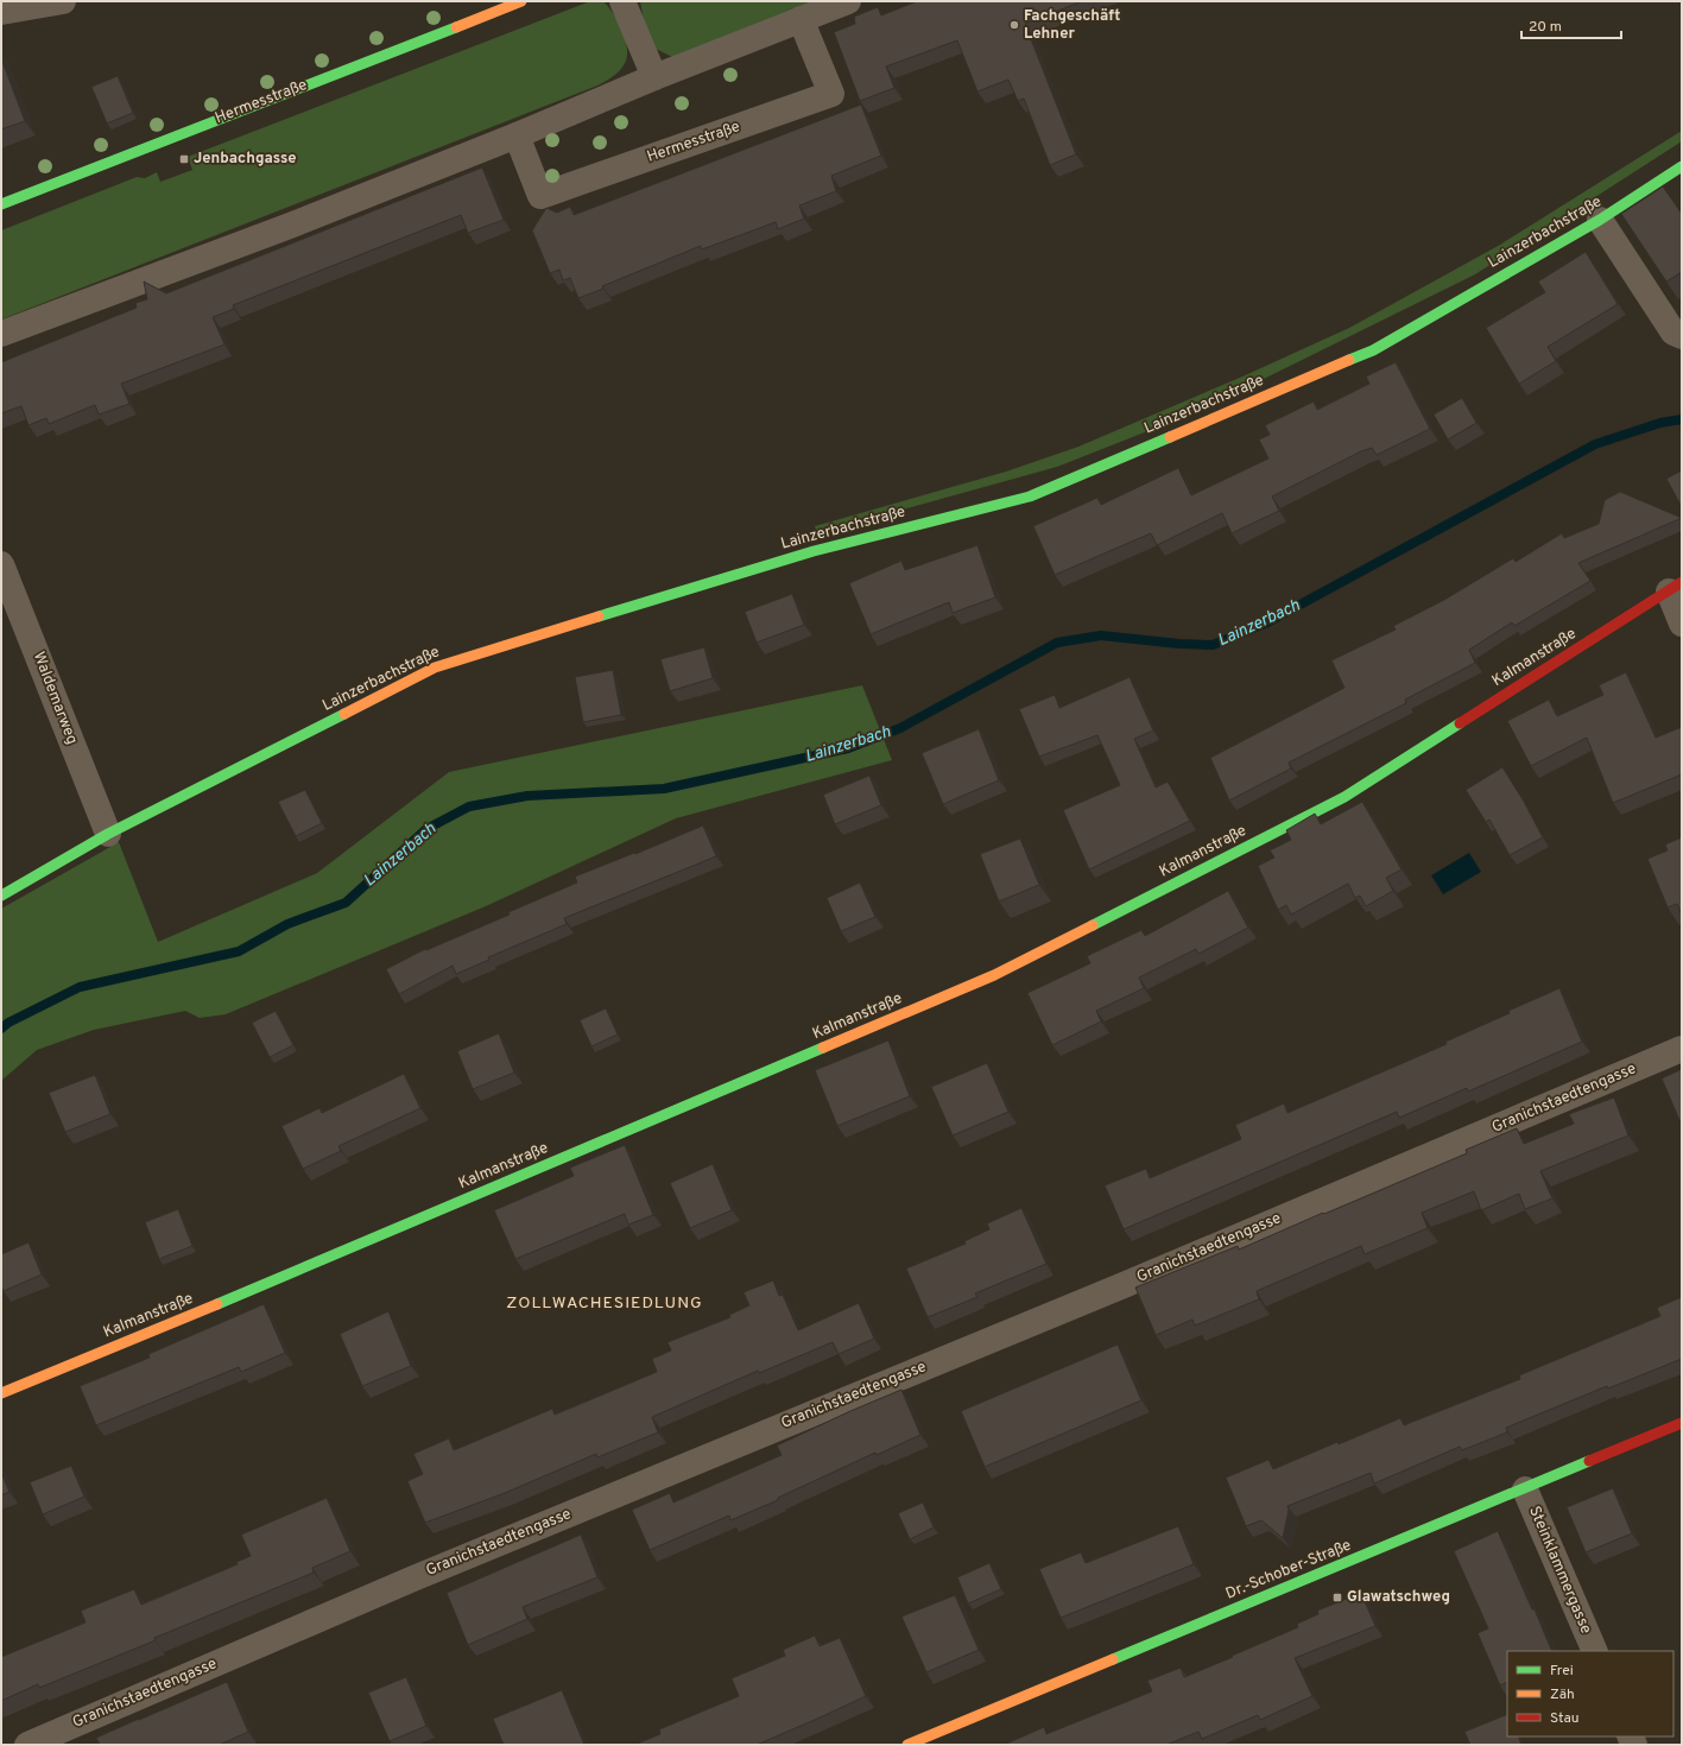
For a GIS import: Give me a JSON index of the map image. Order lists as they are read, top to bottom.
{
  "streets": {
    "street": [
      "Hermesstraße",
      "Lainzerbachstraße",
      "Kalmanstraße",
      "Waldemarweg",
      "Granichstaedtengasse",
      "Dr.-Schober-Straße",
      "Steinklammergasse"
    ]
  },
  "crossings": [
    ["Lainzerbachstraße", "Waldemarweg"],
    ["Dr.-Schober-Straße", "Steinklammergasse"]
  ],
  "districts": ["ZOLLWACHESIEDLUNG"],
  "water": ["Lainzerbach"],
  "places": {
    "other": ["Fachgeschäft Lehner"],
    "transit": ["Jenbachgasse", "Glawatschweg"]
  },
  "legend": ["Frei", "Zäh", "Stau"],
  "scale_bar": "20 m"
}
